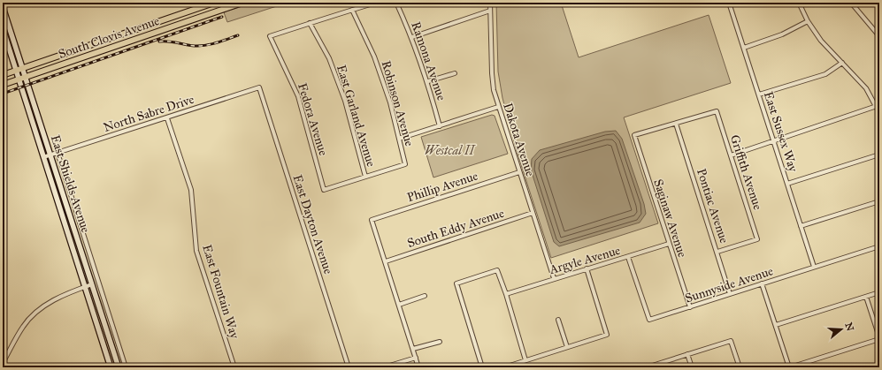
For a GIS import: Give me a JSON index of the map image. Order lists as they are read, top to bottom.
{
  "streets": {
    "main road": ["South Clovis Avenue", "East Shields Avenue"],
    "street": [
      "Ramona Avenue",
      "Robinson Avenue",
      "North Sabre Drive",
      "East Garland Avenue",
      "Fedora Avenue",
      "East Sussex Way",
      "Dakota Avenue",
      "Griffith Avenue",
      "Phillip Avenue",
      "Pontiac Avenue",
      "Saginaw Avenue",
      "East Dayton Avenue",
      "South Eddy Avenue",
      "Argyle Avenue",
      "Sunnyside Avenue",
      "East Fountain Way"
    ]
  },
  "crossings": [
    ["South Clovis Avenue", "East Shields Avenue"],
    ["Robinson Avenue", "East Garland Avenue"],
    ["Robinson Avenue", "Fedora Avenue"],
    ["North Sabre Drive", "East Shields Avenue"],
    ["North Sabre Drive", "East Dayton Avenue"],
    ["North Sabre Drive", "East Fountain Way"],
    ["East Garland Avenue", "Fedora Avenue"],
    ["East Sussex Way", "Sunnyside Avenue"],
    ["Dakota Avenue", "Phillip Avenue"],
    ["Dakota Avenue", "South Eddy Avenue"],
    ["Dakota Avenue", "Argyle Avenue"],
    ["Griffith Avenue", "Pontiac Avenue"],
    ["Griffith Avenue", "Saginaw Avenue"],
    ["Phillip Avenue", "South Eddy Avenue"],
    ["Pontiac Avenue", "Saginaw Avenue"],
    ["Pontiac Avenue", "Sunnyside Avenue"],
    ["Saginaw Avenue", "Argyle Avenue"],
    ["Saginaw Avenue", "Sunnyside Avenue"],
    ["Argyle Avenue", "Sunnyside Avenue"]
  ],
  "parks": ["Westcal II"],
  "north": "right"
}
